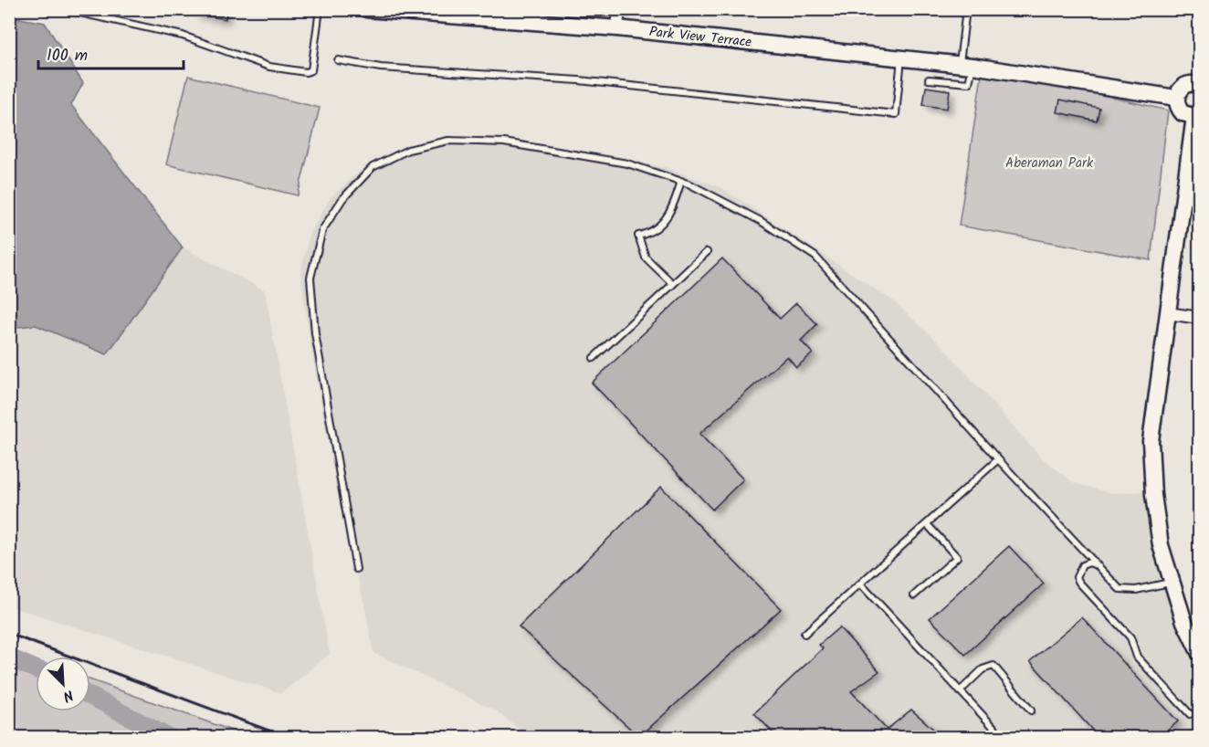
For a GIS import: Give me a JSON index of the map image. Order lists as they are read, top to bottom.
{
  "streets": {
    "main road": ["Park View Terrace"]
  },
  "parks": ["Aberaman Park"],
  "scale_bar": "100 m",
  "north": "bottom right"
}
